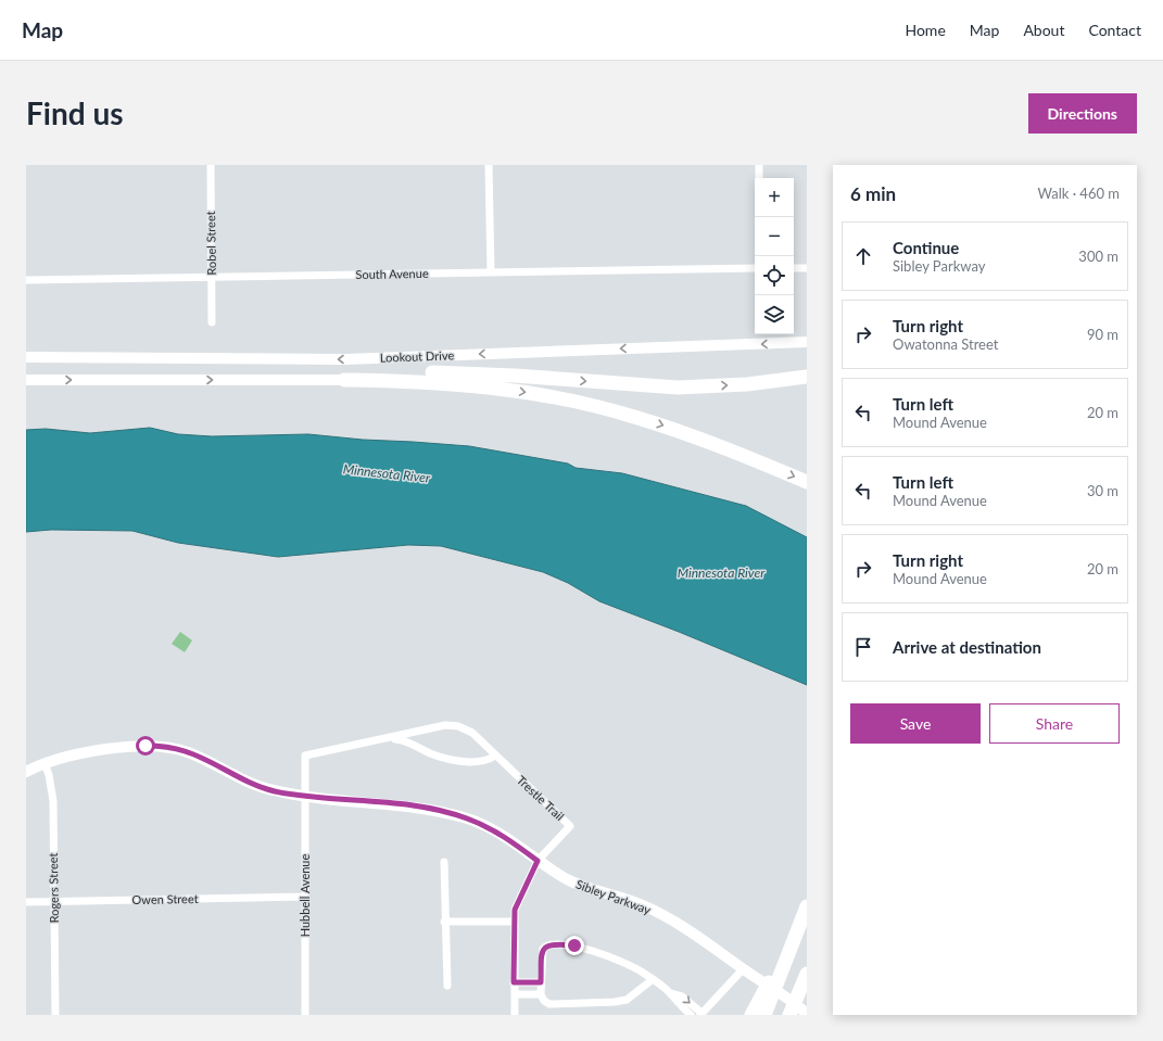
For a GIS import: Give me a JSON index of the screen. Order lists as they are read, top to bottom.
{
  "streets": {
    "main road": ["Lookout Drive", "Sibley Parkway"],
    "street": [
      "Robel Street",
      "South Avenue",
      "Trestle Trail",
      "Rogers Street",
      "Hubbell Avenue",
      "Owen Street"
    ]
  },
  "crossings": [
    ["Robel Street", "South Avenue"],
    ["Trestle Trail", "Hubbell Avenue"],
    ["Trestle Trail", "Sibley Parkway"],
    ["Rogers Street", "Sibley Parkway"],
    ["Rogers Street", "Owen Street"],
    ["Hubbell Avenue", "Sibley Parkway"],
    ["Hubbell Avenue", "Owen Street"]
  ],
  "water": ["Minnesota River"],
  "page": {
    "header": "Map",
    "nav": [
      "Home",
      "Map",
      "About",
      "Contact"
    ],
    "buttons": [
      "Directions",
      ["Save", "Share"]
    ],
    "title": "Find us",
    "heading": ["6 min", "Walk · 460 m"],
    "map_buttons": ["+", "−"],
    "list": [
      ["Continue", "Sibley Parkway", "300 m"],
      ["Turn right", "Owatonna Street", "90 m"],
      ["Turn left", "Mound Avenue", "20 m"],
      ["Turn left", "Mound Avenue", "30 m"],
      ["Turn right", "Mound Avenue", "20 m"],
      "Arrive at destination"
    ]
  }
}
